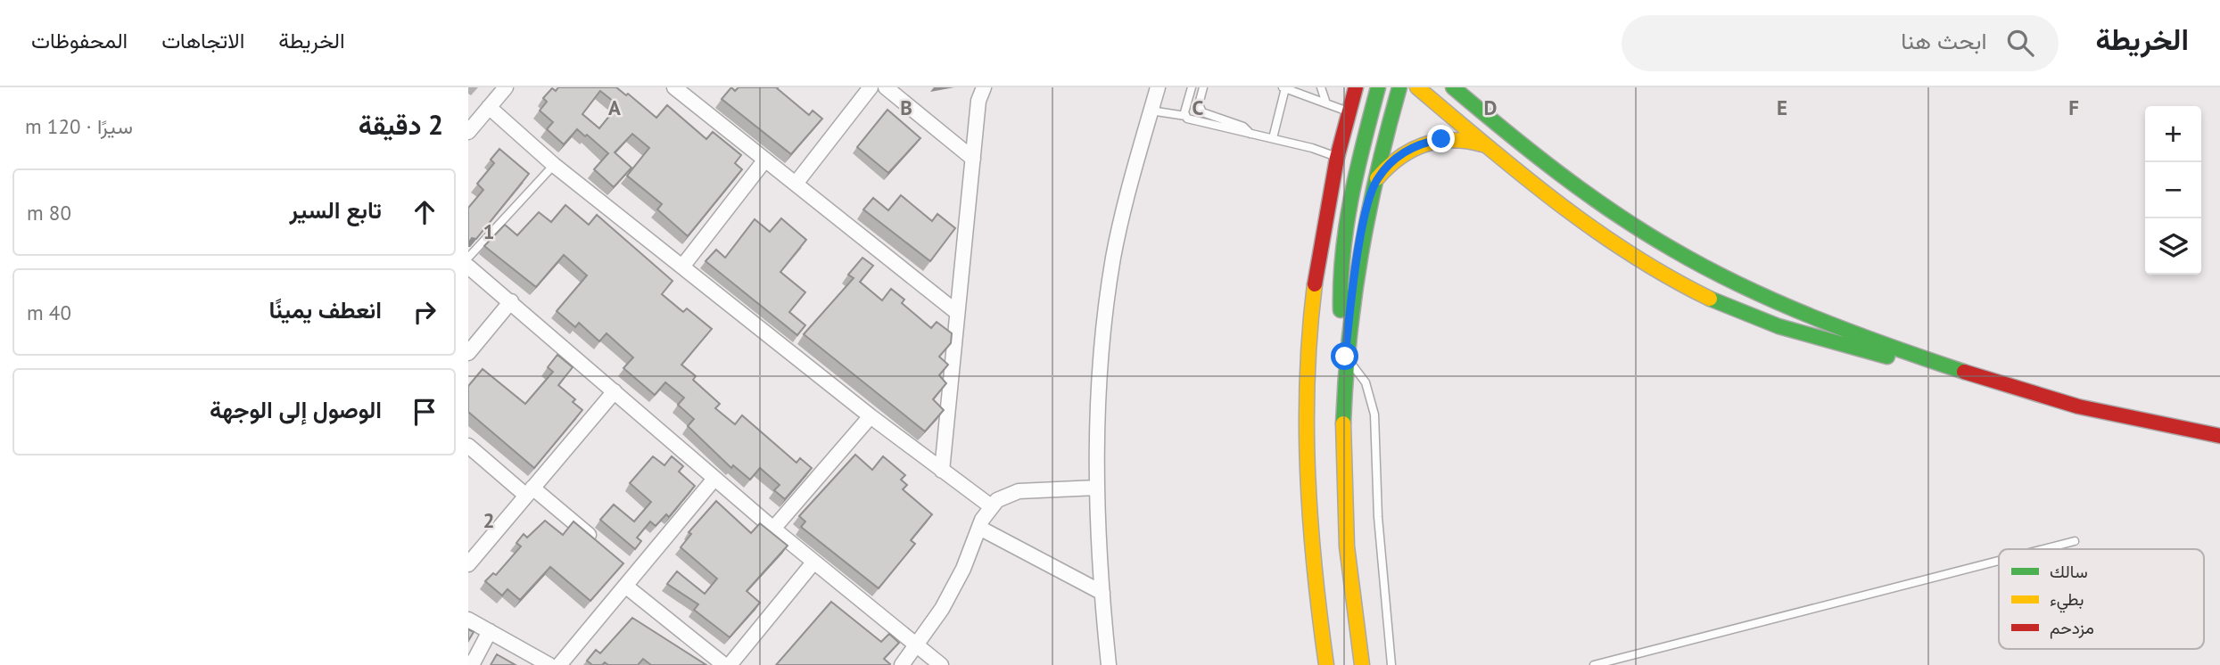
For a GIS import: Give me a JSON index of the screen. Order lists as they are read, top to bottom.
{
  "legend": ["سالك", "بطيء", "مزدحم"],
  "page": {
    "header": "الخريطة",
    "search": "ابحث هنا",
    "nav": ["الخريطة", "الاتجاهات", "المحفوظات"],
    "heading": ["2 دقيقة", "سيرًا · 120 m"],
    "map_buttons": ["+", "−"],
    "list": [
      ["تابع السير", "80 m"],
      ["انعطف يمينًا", "40 m"],
      "الوصول إلى الوجهة"
    ]
  },
  "grid": {
    "columns": [
      "A",
      "B",
      "C",
      "D",
      "E",
      "F"
    ],
    "rows": ["1", "2"]
  }
}
